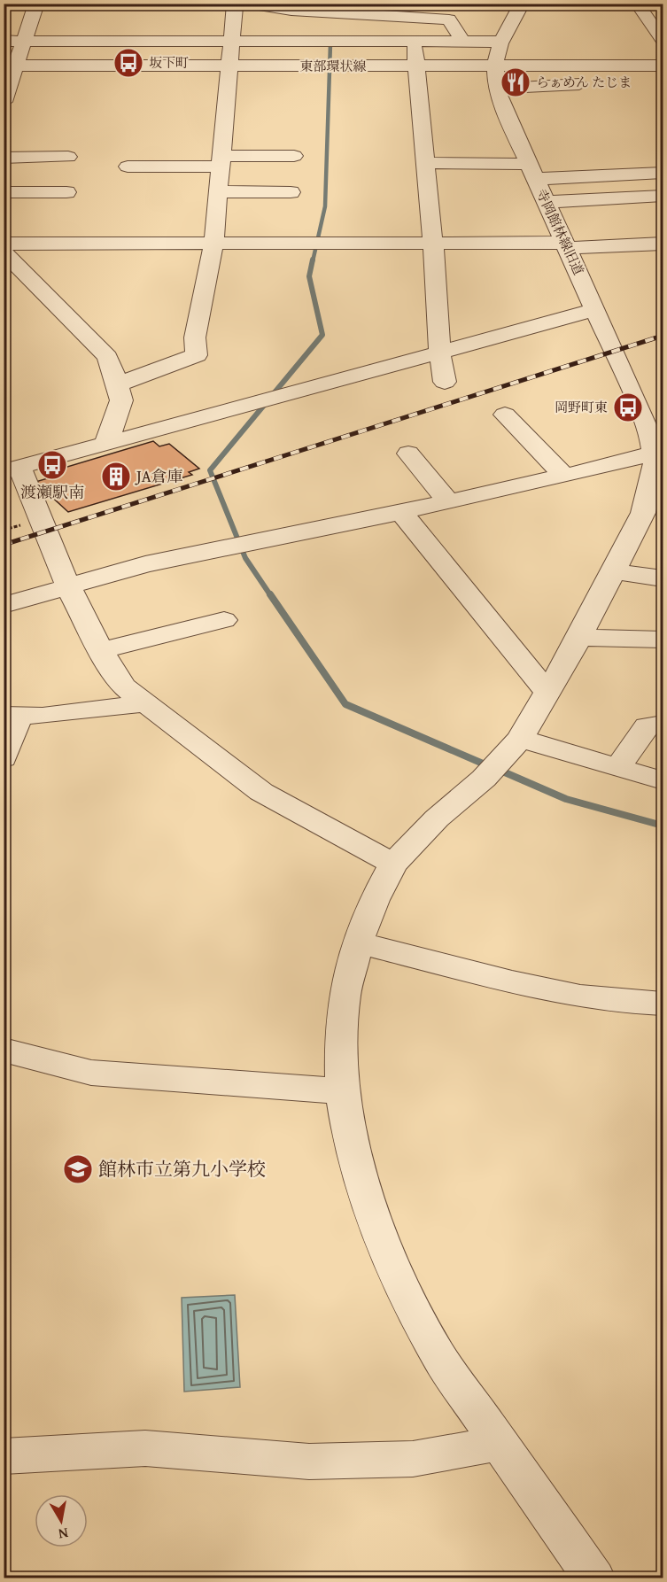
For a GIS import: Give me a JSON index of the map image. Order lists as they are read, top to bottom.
{
  "streets": {
    "street": ["東部環状線", "寺岡館林線旧道"]
  },
  "crossings": [
    ["東部環状線", "寺岡館林線旧道"]
  ],
  "places": {
    "bus stop": ["坂下町", "岡野町東", "渡瀬駅南"],
    "restaurant": ["らぁめん たじま"],
    "building": ["JA倉庫"],
    "school or university": ["館林市立第九小学校"]
  },
  "north": "bottom"
}
